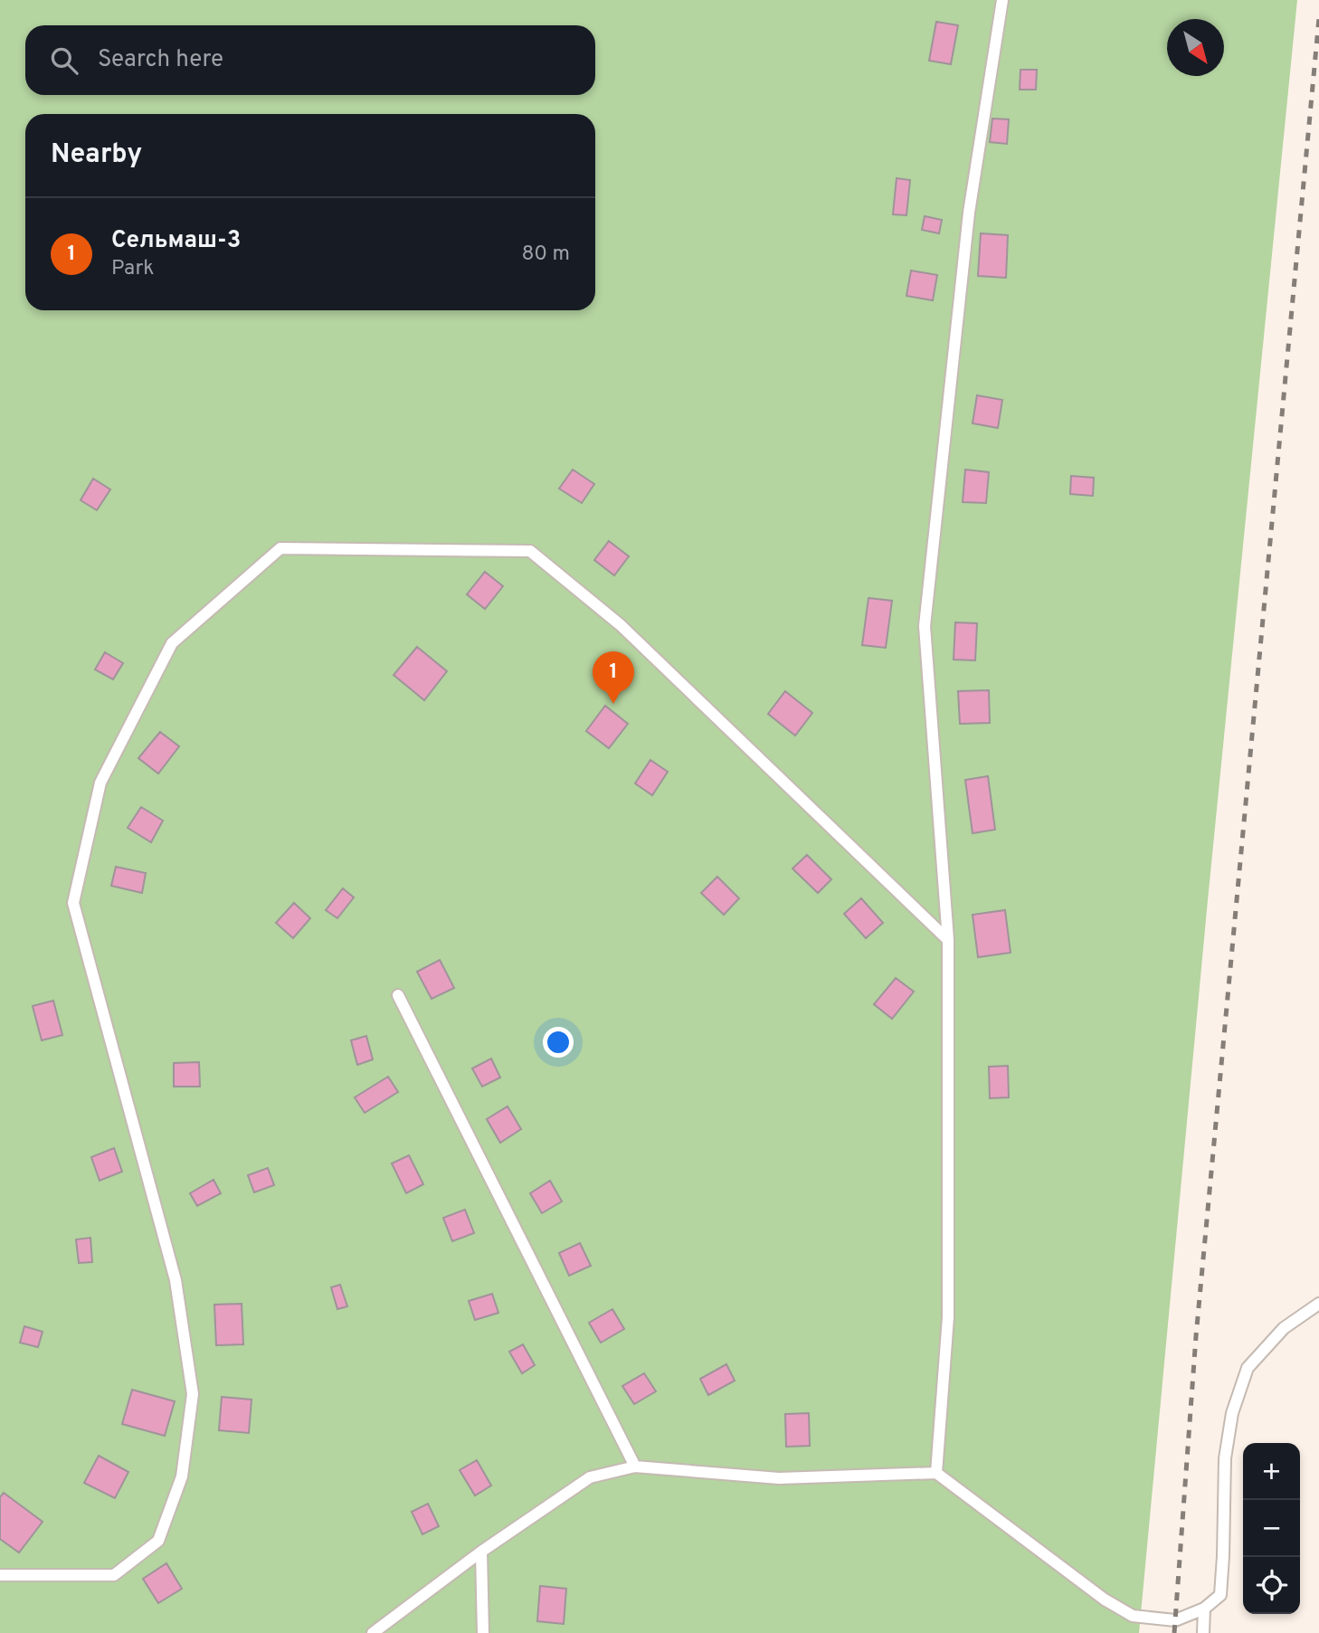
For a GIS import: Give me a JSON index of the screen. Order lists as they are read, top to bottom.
{
  "north": "bottom right",
  "page": {
    "search": "Search here",
    "heading": "Nearby",
    "list": [
      {
        "mark": "1",
        "name": "Сельмаш-3",
        "note": "Park",
        "value": "80 m"
      }
    ],
    "pins": "1",
    "map_buttons": ["+", "−"]
  }
}
